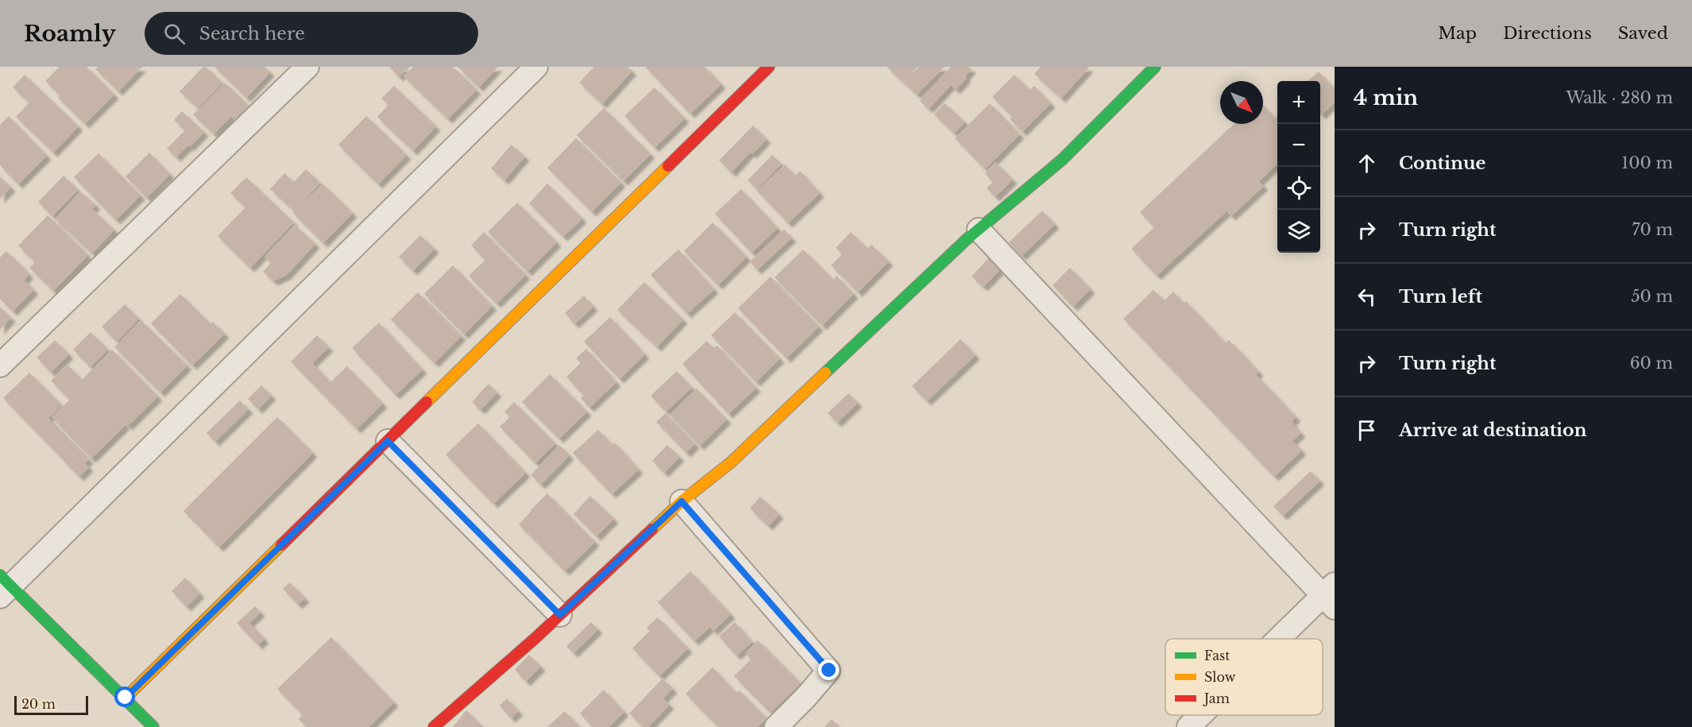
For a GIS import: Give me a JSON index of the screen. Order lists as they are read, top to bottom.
{
  "legend": ["Fast", "Slow", "Jam"],
  "scale_bar": "20 m",
  "north": "bottom right",
  "page": {
    "header": "Roamly",
    "search": "Search here",
    "nav": ["Map", "Directions", "Saved"],
    "heading": ["4 min", "Walk · 280 m"],
    "map_buttons": ["+", "−"],
    "list": [
      ["Continue", "100 m"],
      ["Turn right", "70 m"],
      ["Turn left", "50 m"],
      ["Turn right", "60 m"],
      "Arrive at destination"
    ],
    "scale": "20 m"
  }
}
